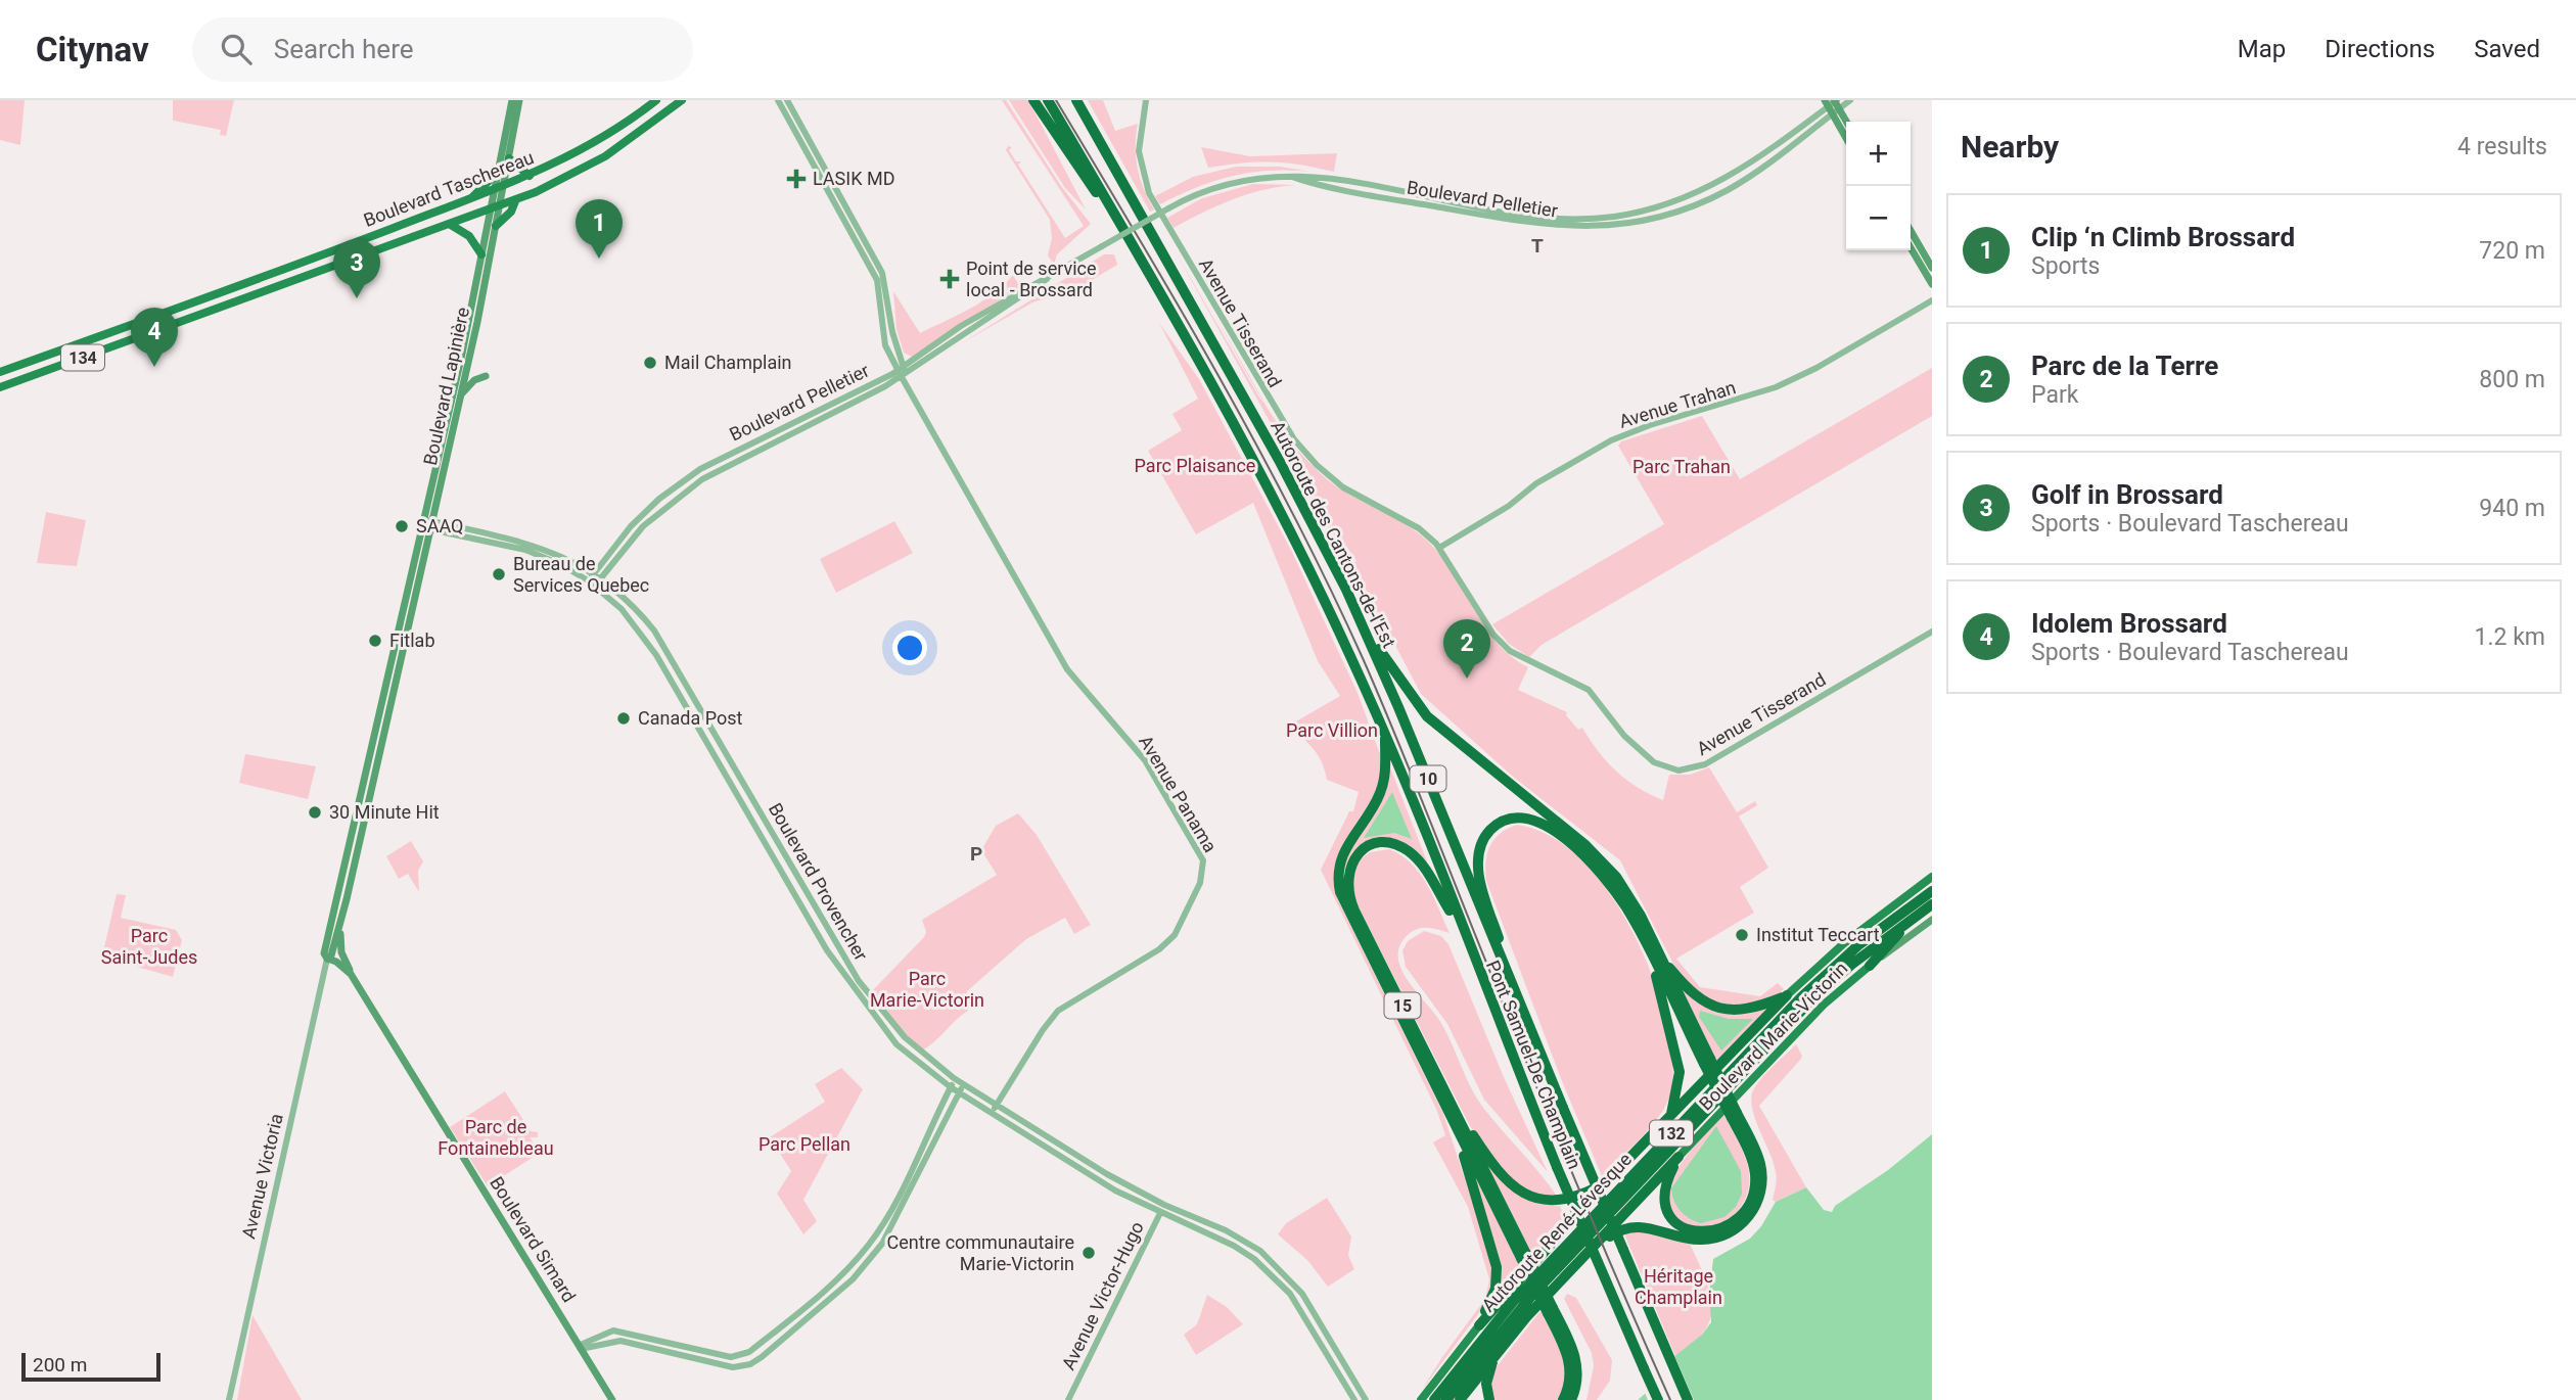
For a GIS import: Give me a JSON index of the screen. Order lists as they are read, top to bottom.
{
  "streets": {
    "highway": [
      "Autoroute des Cantons-de-l'Est",
      "10",
      "15",
      "Pont Samuel-De Champlain",
      "132",
      "Autoroute René-Lévesque"
    ],
    "main road": [
      "Boulevard Taschereau",
      "134",
      "Boulevard Lapinière",
      "Boulevard Marie-Victorin",
      "Avenue Victoria",
      "Boulevard Simard"
    ],
    "street": [
      "Boulevard Pelletier",
      "Avenue Tisserand",
      "Avenue Trahan",
      "Avenue Panama",
      "Boulevard Provencher",
      "Avenue Victor-Hugo"
    ]
  },
  "crossings": [
    ["Boulevard Taschereau", "Boulevard Lapinière"],
    ["Boulevard Pelletier", "Avenue Panama"],
    ["Boulevard Pelletier", "Boulevard Provencher"],
    ["Avenue Tisserand", "Avenue Trahan"],
    ["Boulevard Lapinière", "Boulevard Provencher"],
    ["Boulevard Lapinière", "Avenue Victoria"],
    ["Autoroute des Cantons-de-l'Est", "15"],
    ["Autoroute des Cantons-de-l'Est", "Pont Samuel-De Champlain"],
    ["Avenue Panama", "Boulevard Provencher"],
    ["Boulevard Provencher", "Avenue Victor-Hugo"],
    ["15", "Pont Samuel-De Champlain"],
    ["Avenue Victoria", "Boulevard Simard"]
  ],
  "districts": ["T", "P"],
  "parks": [
    "Parc Plaisance",
    "Parc Trahan",
    "Parc Villion",
    "Parc Saint-Judes",
    "Parc Marie-Victorin",
    "Parc de Fontainebleau",
    "Parc Pellan",
    "Héritage Champlain"
  ],
  "places": {
    "health": ["LASIK MD", "Point de service local - Brossard"],
    "other": [
      "Mail Champlain",
      "SAAQ",
      "Bureau de Services Quebec",
      "Fitlab",
      "Canada Post",
      "30 Minute Hit",
      "Institut Teccart",
      "Centre communautaire Marie-Victorin"
    ]
  },
  "scale_bar": "200 m",
  "page": {
    "header": "Citynav",
    "search": "Search here",
    "nav": ["Map", "Directions", "Saved"],
    "heading": ["Nearby", "4 results"],
    "map_buttons": ["+", "−"],
    "list": [
      {
        "mark": "1",
        "name": "Clip ‘n Climb Brossard",
        "note": "Sports",
        "value": "720 m"
      },
      {
        "mark": "2",
        "name": "Parc de la Terre",
        "note": "Park",
        "value": "800 m"
      },
      {
        "mark": "3",
        "name": "Golf in Brossard",
        "note": "Sports · Boulevard Taschereau",
        "value": "940 m"
      },
      {
        "mark": "4",
        "name": "Idolem Brossard",
        "note": "Sports · Boulevard Taschereau",
        "value": "1.2 km"
      }
    ],
    "pins": [
      "1",
      "3",
      "4",
      "2"
    ],
    "scale": "200 m"
  }
}
